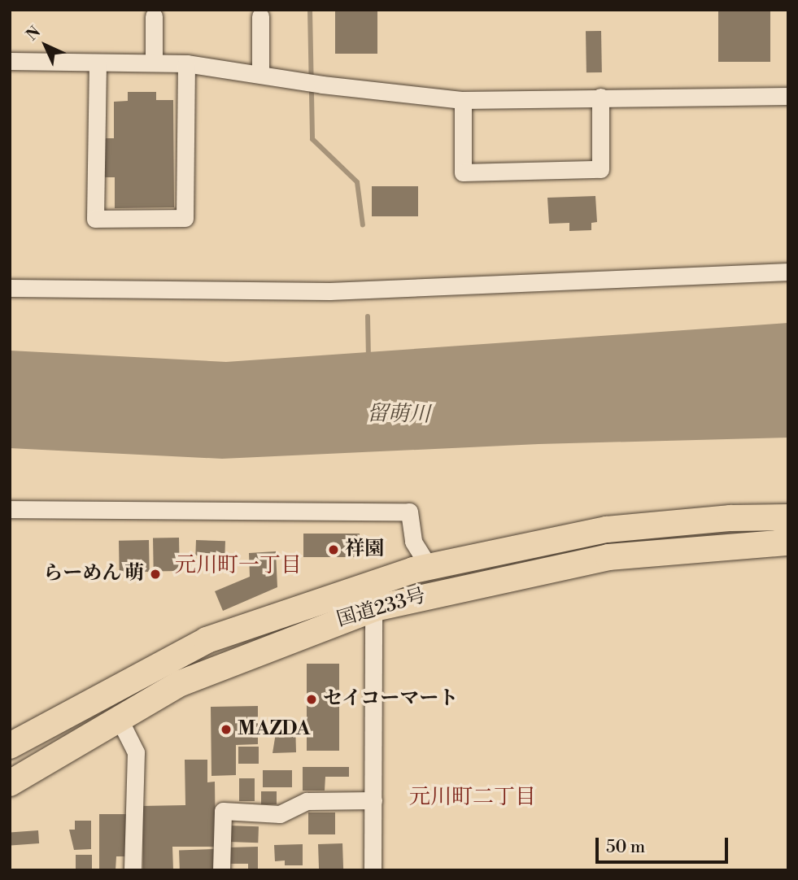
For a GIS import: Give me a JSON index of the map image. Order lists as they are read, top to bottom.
{
  "streets": {
    "highway": ["国道233号"]
  },
  "districts": ["元川町一丁目", "元川町二丁目"],
  "water": ["留萌川"],
  "places": [
    "祥園",
    "らーめん 萌",
    "セイコーマート",
    "MAZDA"
  ],
  "scale_bar": "50 m",
  "north": "top left"
}
